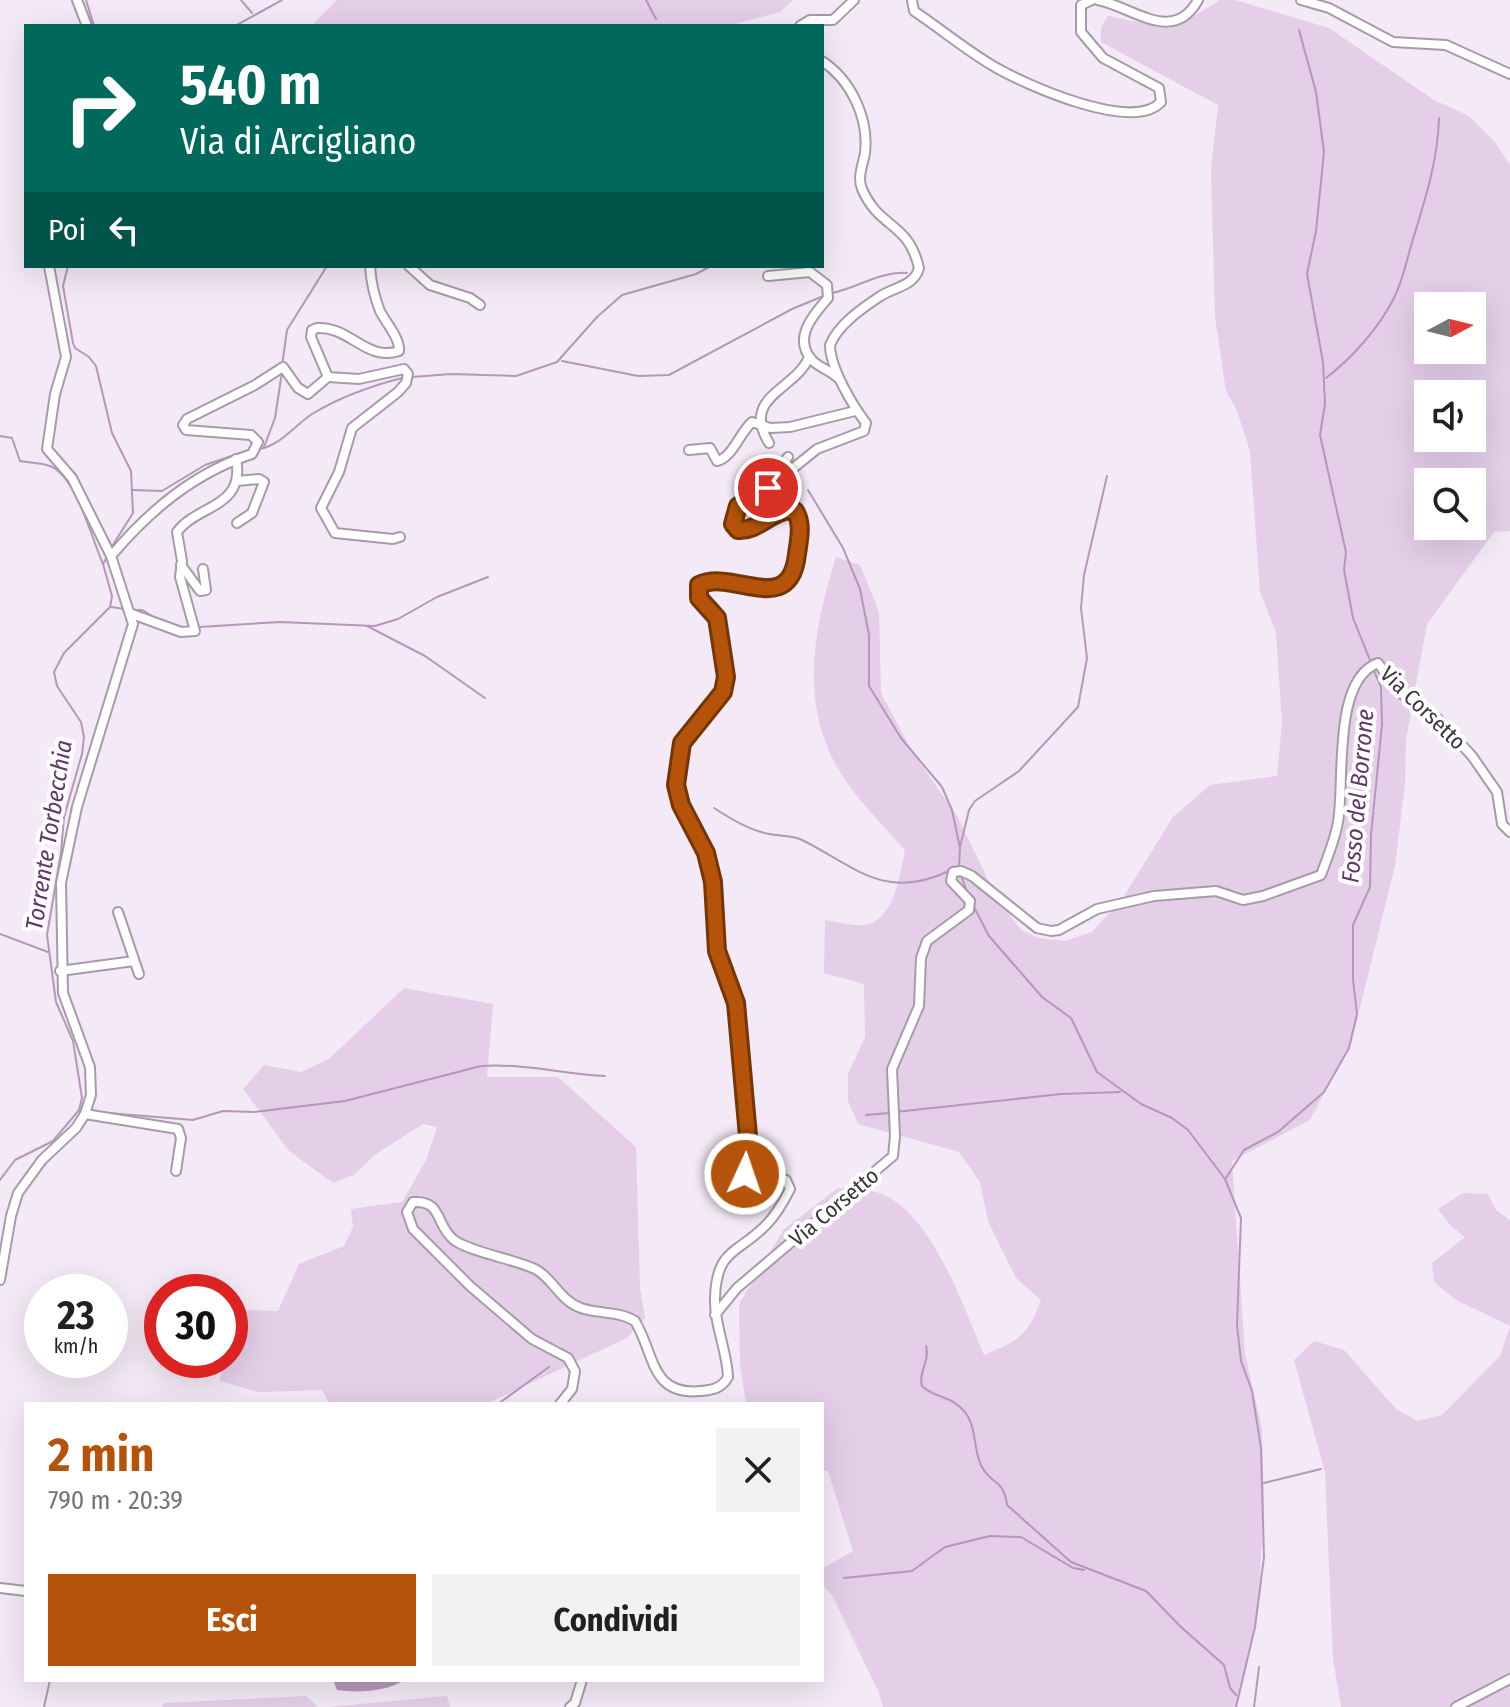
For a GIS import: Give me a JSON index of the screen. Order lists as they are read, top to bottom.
{
  "streets": {
    "street": ["Via Corsetto"]
  },
  "water": ["Fosso del Borrone", "Torrente Torbecchia"],
  "north": "right",
  "page": {
    "turn": ["540 m", "Via di Arcigliano"],
    "then": "Poi",
    "speed": "23 km/h",
    "limit": "30",
    "heading": ["2 min", "790 m · 20:39"],
    "buttons": ["Esci", "Condividi"]
  }
}
